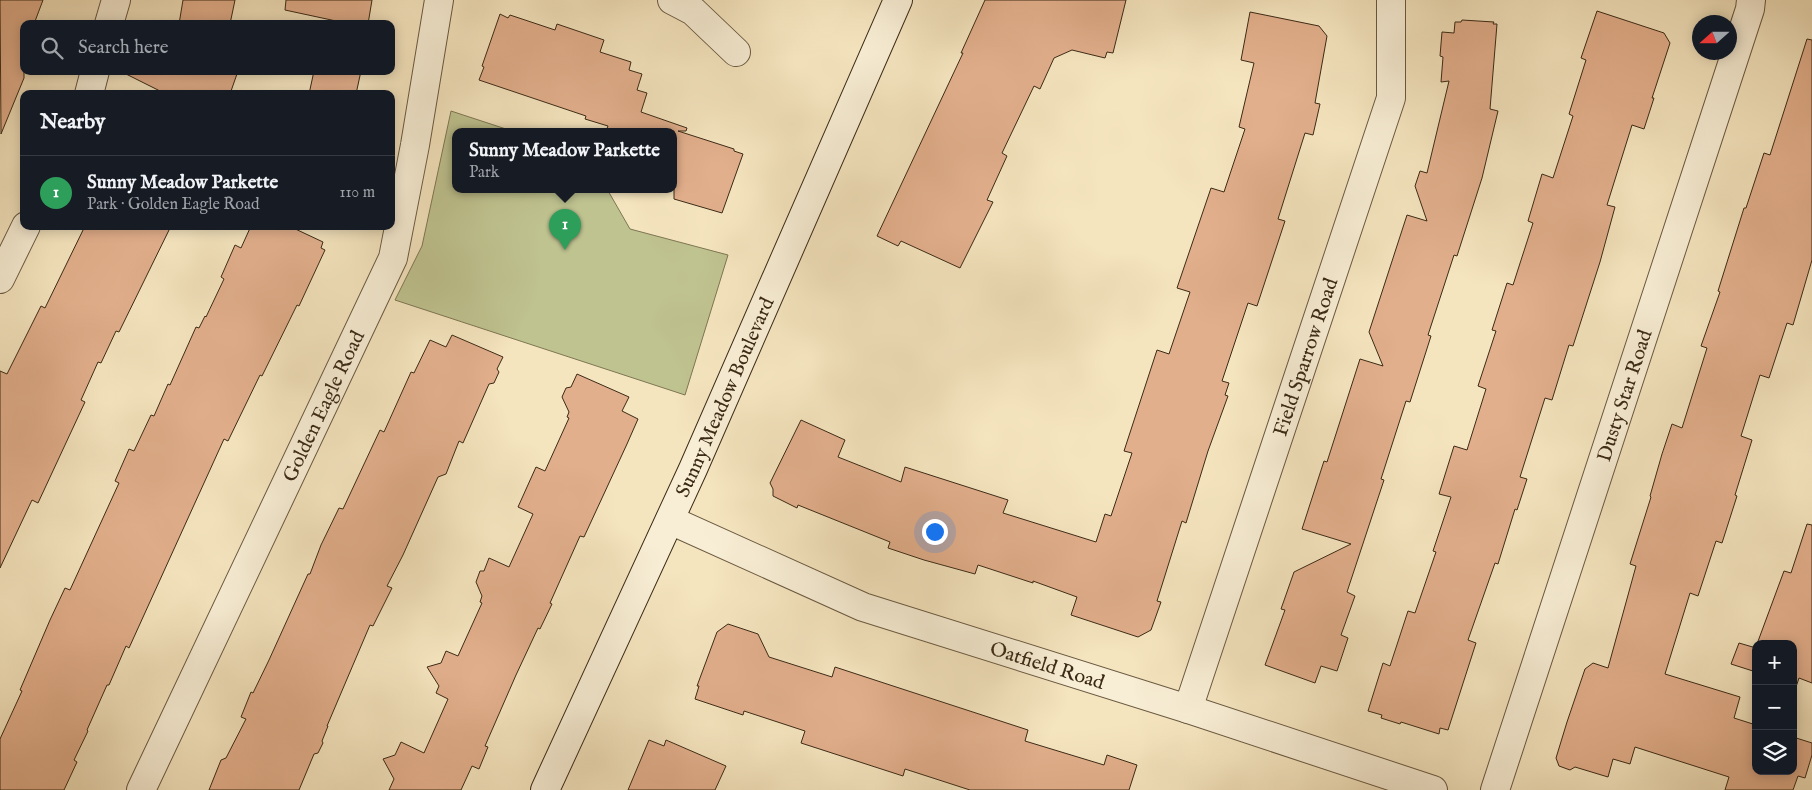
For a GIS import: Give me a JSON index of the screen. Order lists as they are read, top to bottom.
{
  "streets": {
    "street": [
      "Field Sparrow Road",
      "Dusty Star Road",
      "Sunny Meadow Boulevard",
      "Golden Eagle Road",
      "Oatfield Road"
    ]
  },
  "crossings": [
    ["Field Sparrow Road", "Oatfield Road"],
    ["Sunny Meadow Boulevard", "Oatfield Road"]
  ],
  "north": "left",
  "page": {
    "search": "Search here",
    "heading": "Nearby",
    "popup": ["Sunny Meadow Parkette", "Park"],
    "list": [
      {
        "mark": "1",
        "name": "Sunny Meadow Parkette",
        "note": "Park · Golden Eagle Road",
        "value": "110 m"
      }
    ],
    "pins": "1",
    "map_buttons": ["+", "−"]
  }
}
